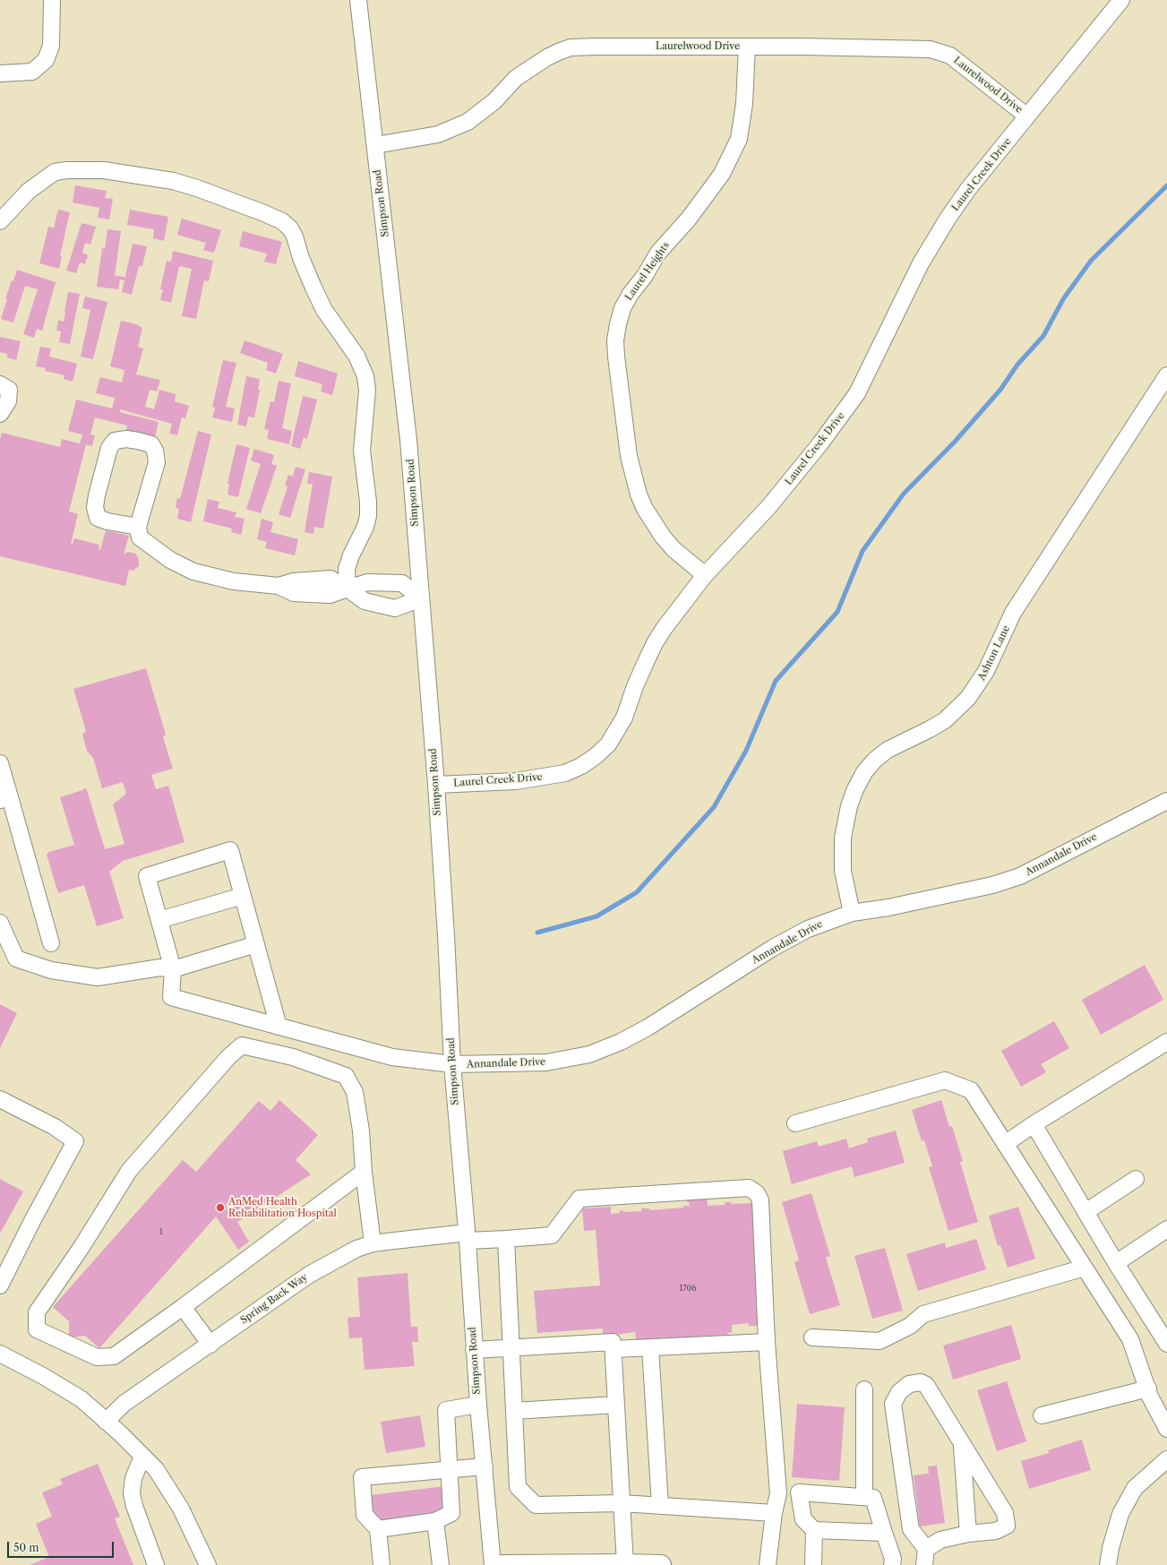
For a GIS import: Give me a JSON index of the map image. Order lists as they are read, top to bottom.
{
  "streets": {
    "street": [
      "Laurelwood Drive",
      "Laurel Creek Drive",
      "Simpson Road",
      "Laurel Heights",
      "Ashton Lane",
      "Annandale Drive",
      "Spring Back Way"
    ]
  },
  "crossings": [
    ["Laurelwood Drive", "Laurel Creek Drive"],
    ["Laurelwood Drive", "Simpson Road"],
    ["Laurelwood Drive", "Laurel Heights"],
    ["Laurel Creek Drive", "Simpson Road"],
    ["Laurel Creek Drive", "Laurel Heights"],
    ["Simpson Road", "Annandale Drive"],
    ["Simpson Road", "Spring Back Way"],
    ["Ashton Lane", "Annandale Drive"]
  ],
  "places": ["AnMed Health Rehabilitation Hospital"],
  "house_numbers": ["1", "1706"],
  "scale_bar": "50 m"
}
